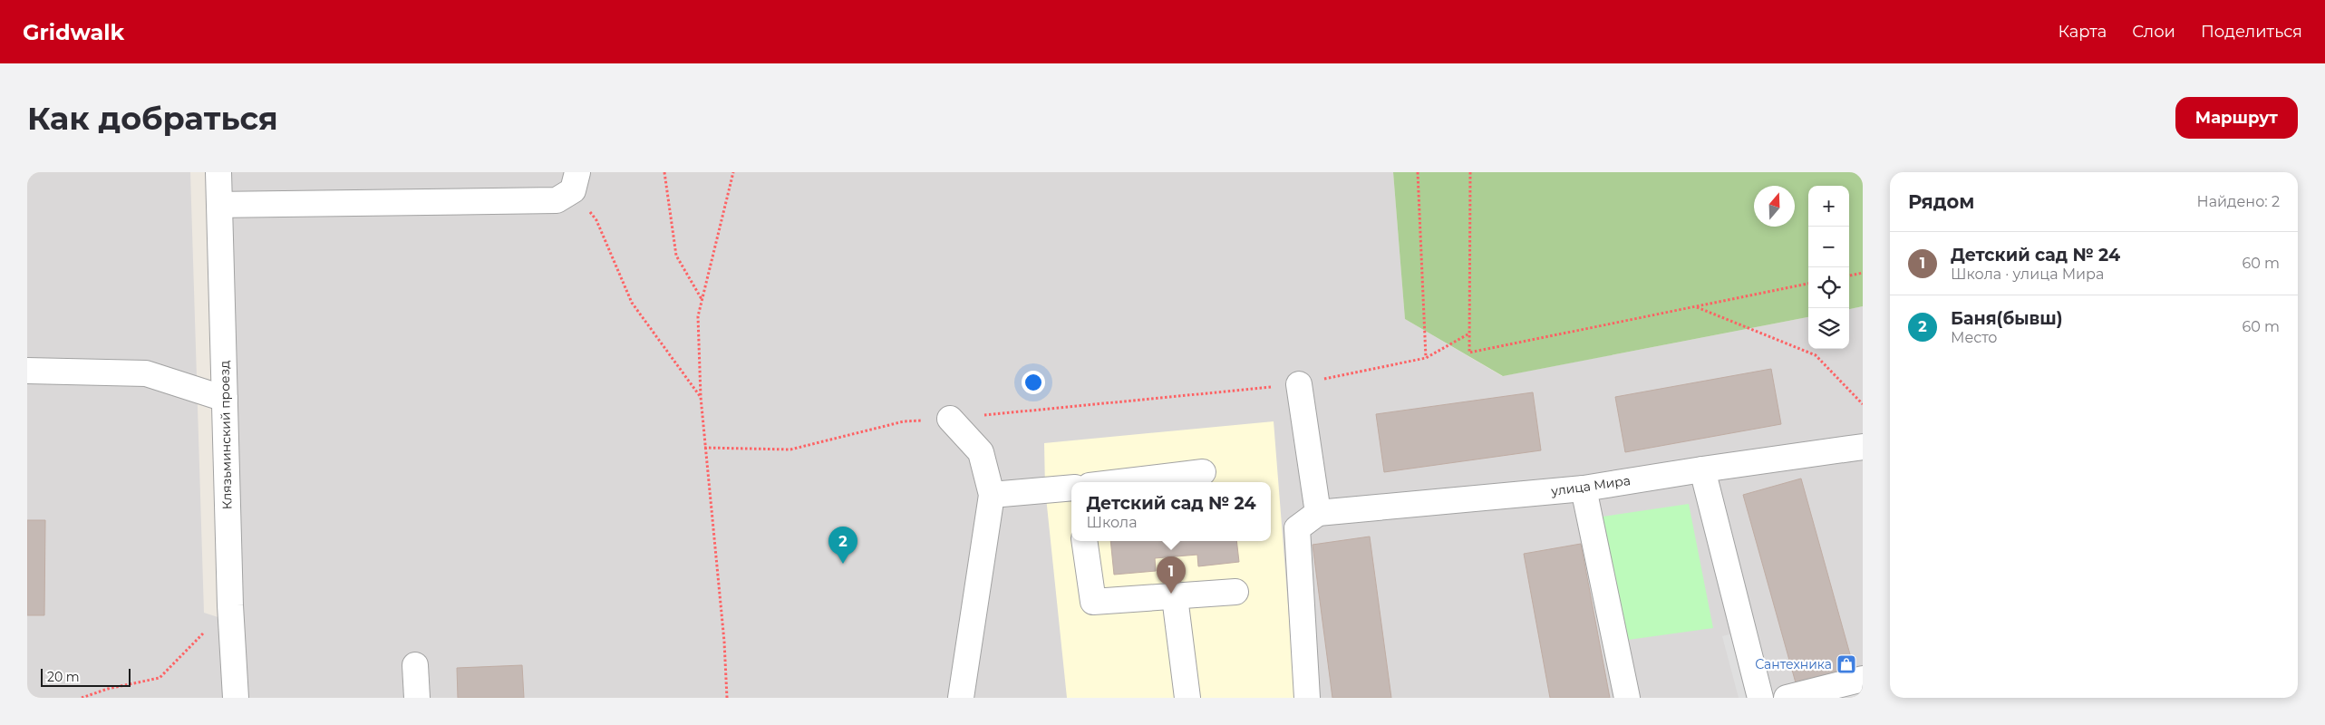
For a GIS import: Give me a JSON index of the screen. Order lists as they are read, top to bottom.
{
  "streets": {
    "street": ["Клязьминский проезд", "улица Мира"]
  },
  "places": {
    "shop": ["Сантехника"]
  },
  "scale_bar": "20 m",
  "north": "top",
  "page": {
    "header": "Gridwalk",
    "nav": ["Карта", "Слои", "Поделиться"],
    "buttons": "Маршрут",
    "title": "Как добраться",
    "heading": ["Рядом", "Найдено: 2"],
    "map_buttons": ["+", "−"],
    "list": [
      {
        "mark": "1",
        "name": "Детский сад № 24",
        "note": "Школа · улица Мира",
        "value": "60 m"
      },
      {
        "mark": "2",
        "name": "Баня(бывш)",
        "note": "Место",
        "value": "60 m"
      }
    ],
    "popup": ["Детский сад № 24", "Школа"],
    "pins": ["2", "1"],
    "scale": "20 m"
  }
}
